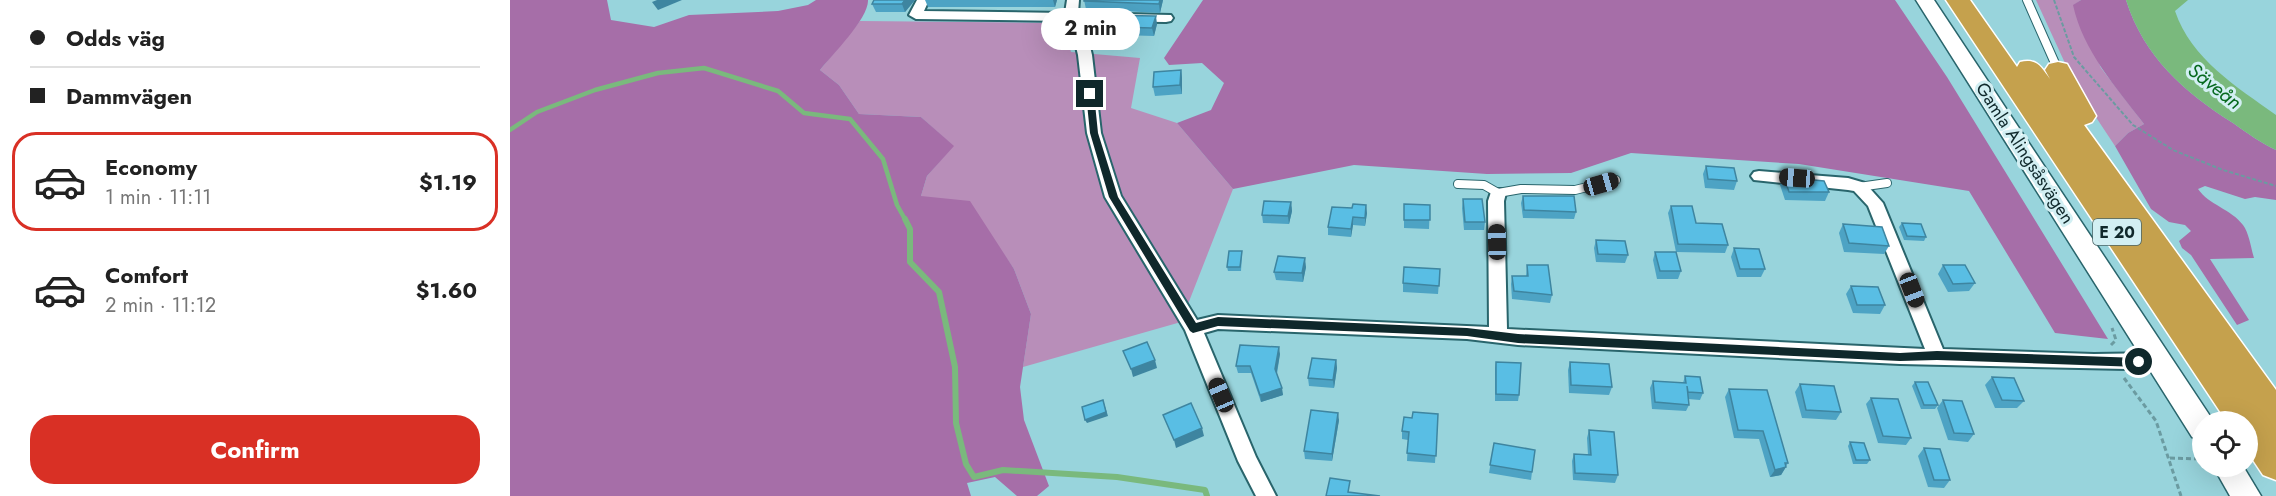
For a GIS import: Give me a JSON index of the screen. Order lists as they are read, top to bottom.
{
  "streets": {
    "highway": ["E 20"],
    "street": ["Gamla Alingsåsvägen"]
  },
  "water": ["Säveån"],
  "page": {
    "banner": ["Odds väg", "Dammvägen"],
    "bubble": "2 min",
    "list": [
      {
        "name": "Economy",
        "note": "1 min · 11:11",
        "value": "$1.19"
      },
      {
        "name": "Comfort",
        "note": "2 min · 11:12",
        "value": "$1.60"
      }
    ],
    "buttons": "Confirm"
  }
}
